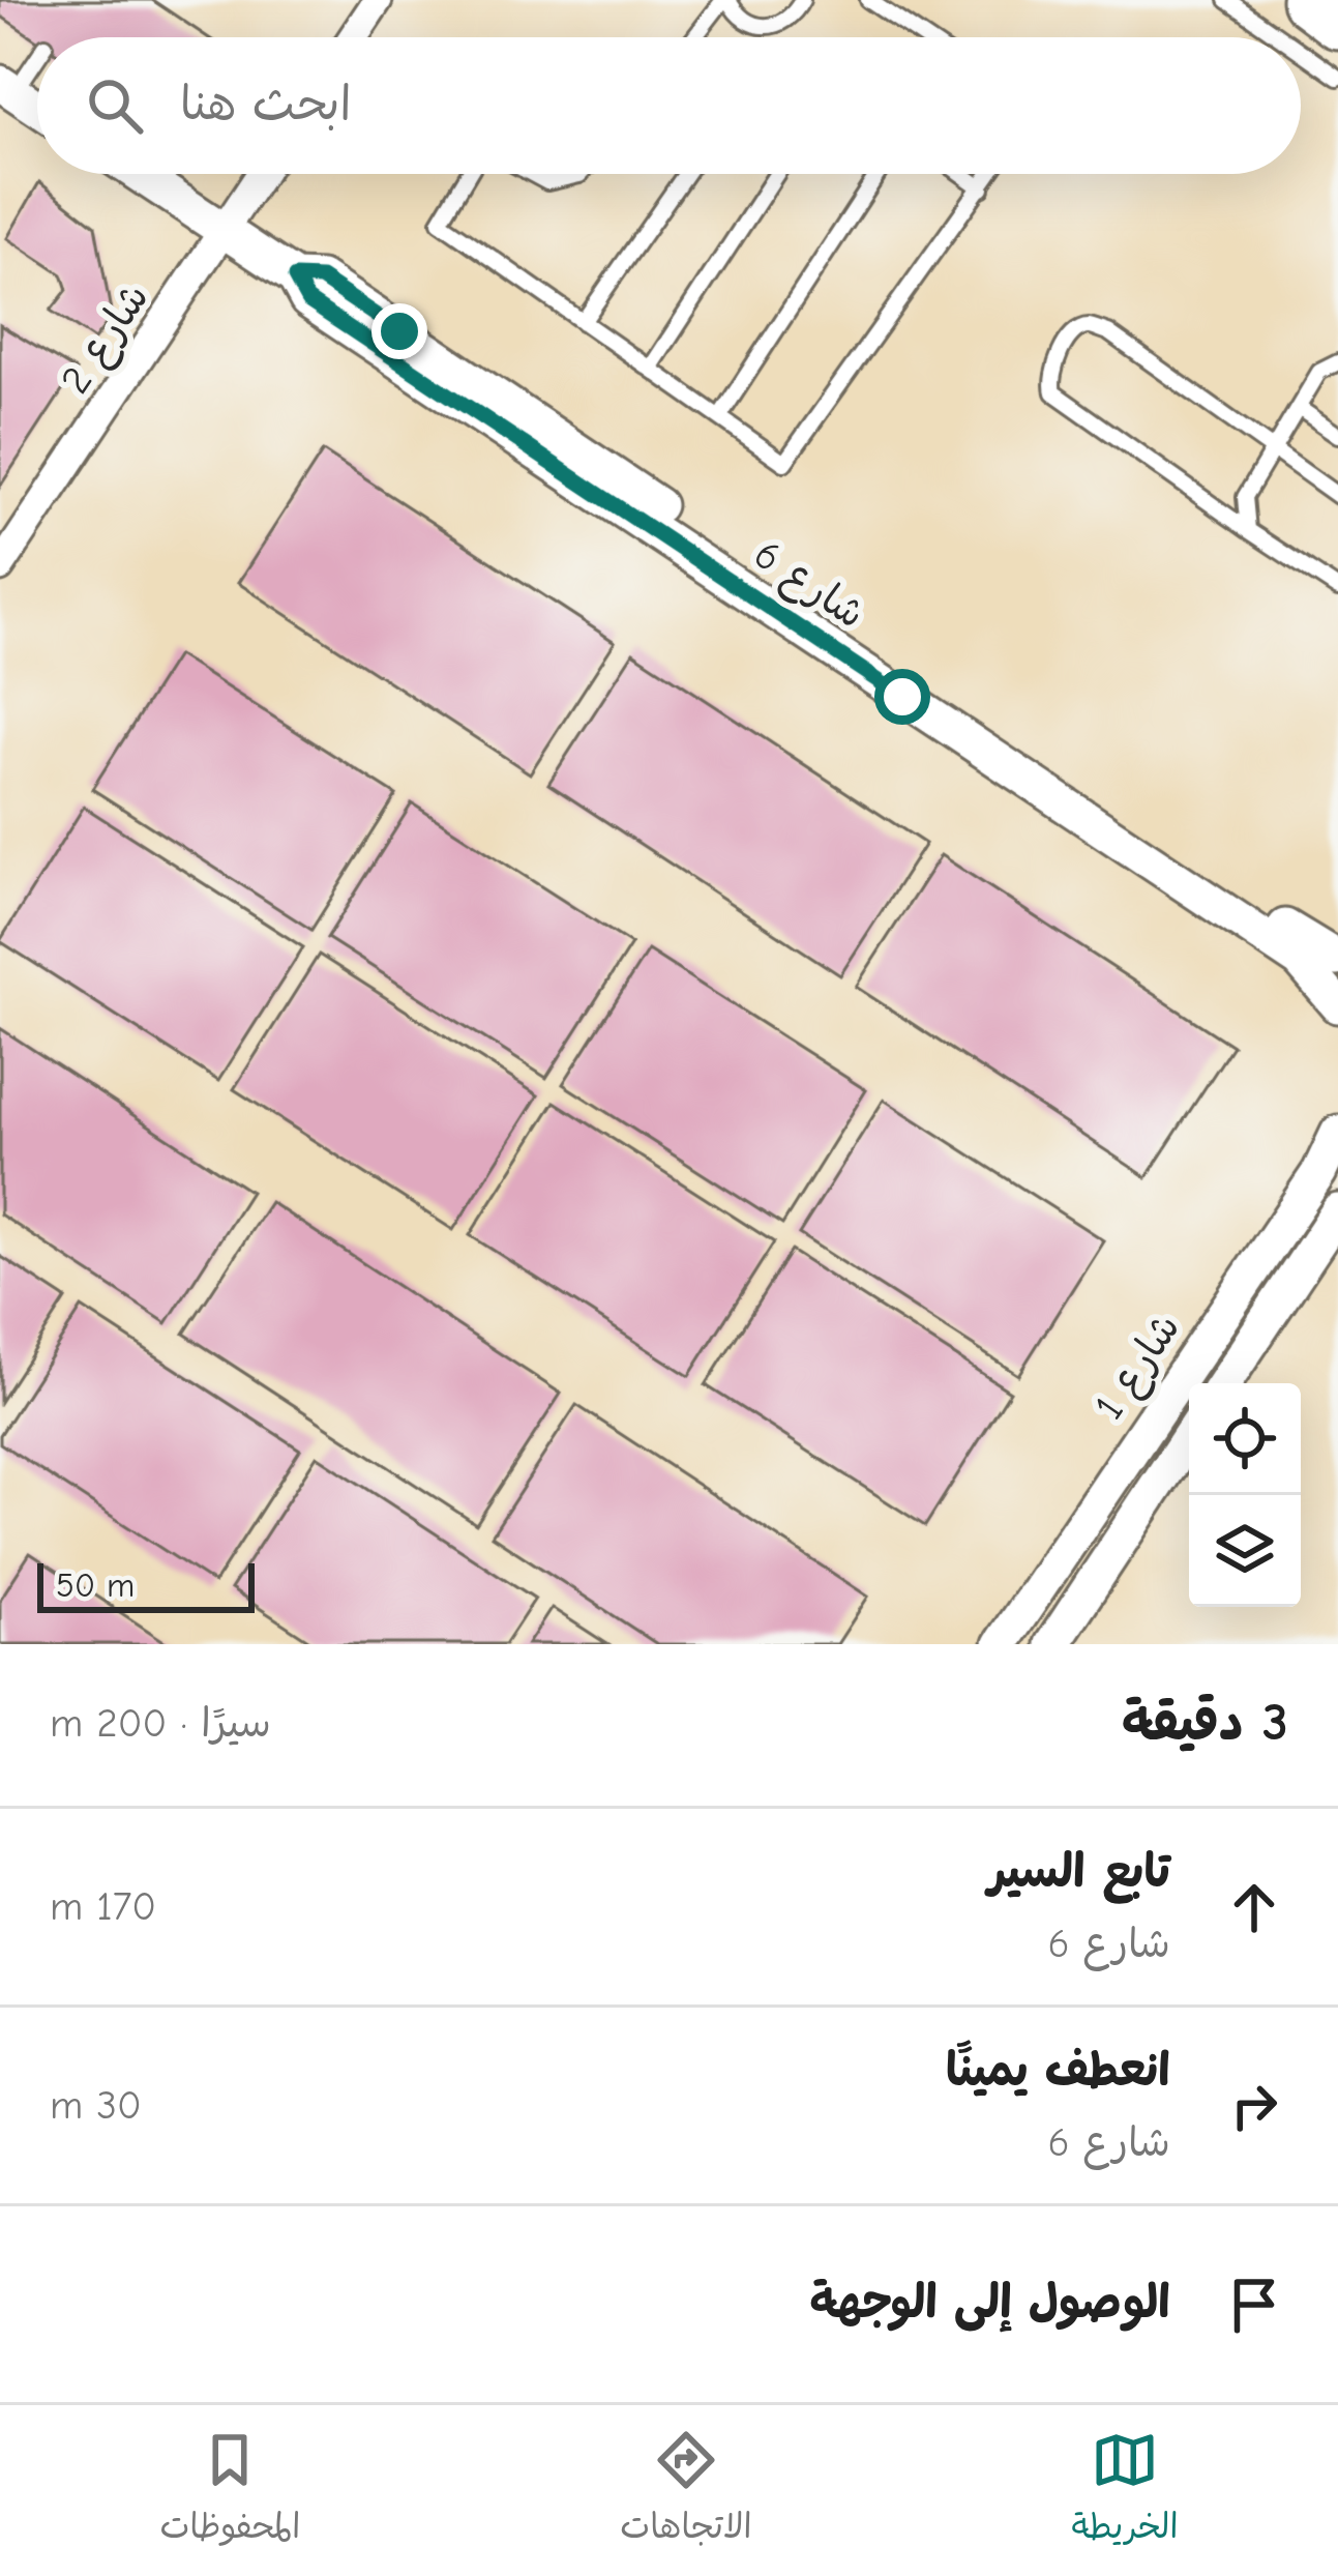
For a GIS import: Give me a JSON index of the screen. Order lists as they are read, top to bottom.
{
  "streets": {
    "street": ["شارع 2", "شارع 6", "شارع 1"]
  },
  "crossings": [
    ["شارع 2", "شارع 6"]
  ],
  "scale_bar": "50 m",
  "page": {
    "search": "ابحث هنا",
    "scale": "50 m",
    "heading": ["3 دقيقة", "سيرًا · 200 m"],
    "list": [
      ["تابع السير", "شارع 6", "170 m"],
      ["انعطف يمينًا", "شارع 6", "30 m"],
      "الوصول إلى الوجهة"
    ],
    "nav": ["الخريطة", "الاتجاهات", "المحفوظات"]
  }
}
